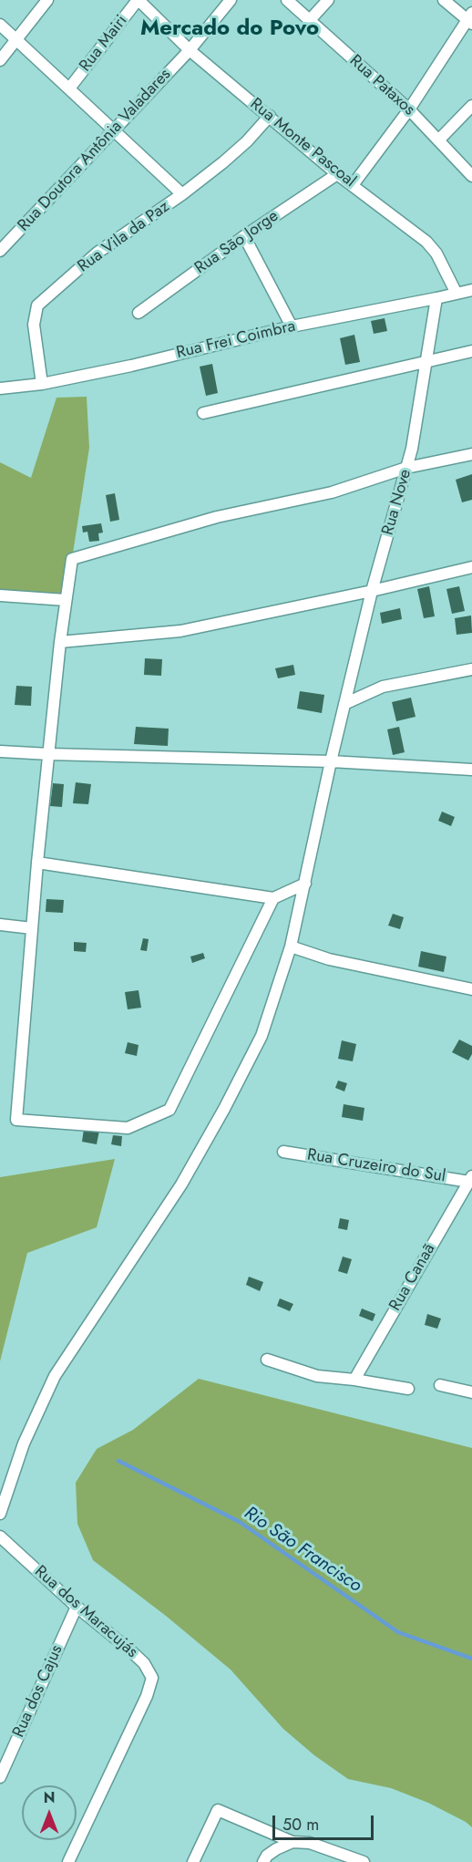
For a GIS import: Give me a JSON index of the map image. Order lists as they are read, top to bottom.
{
  "streets": {
    "street": [
      "Rua Mairi",
      "Rua Pataxos",
      "Rua Monte Pascoal",
      "Rua Doutora Antônia Valadares",
      "Rua Vila da Paz",
      "Rua São Jorge",
      "Rua Frei Coimbra",
      "Rua Nove",
      "Rua Cruzeiro do Sul",
      "Rua Canaã",
      "Rua dos Maracujás",
      "Rua dos Cajus"
    ]
  },
  "crossings": [
    ["Rua Mairi", "Rua Monte Pascoal"],
    ["Rua Monte Pascoal", "Rua Doutora Antônia Valadares"],
    ["Rua Monte Pascoal", "Rua Vila da Paz"],
    ["Rua Monte Pascoal", "Rua São Jorge"],
    ["Rua Monte Pascoal", "Rua Frei Coimbra"],
    ["Rua Vila da Paz", "Rua Frei Coimbra"],
    ["Rua Frei Coimbra", "Rua Nove"],
    ["Rua Cruzeiro do Sul", "Rua Canaã"],
    ["Rua dos Maracujás", "Rua dos Cajus"]
  ],
  "districts": ["Mercado do Povo"],
  "water": ["Rio São Francisco"],
  "scale_bar": "50 m",
  "north": "top"
}
